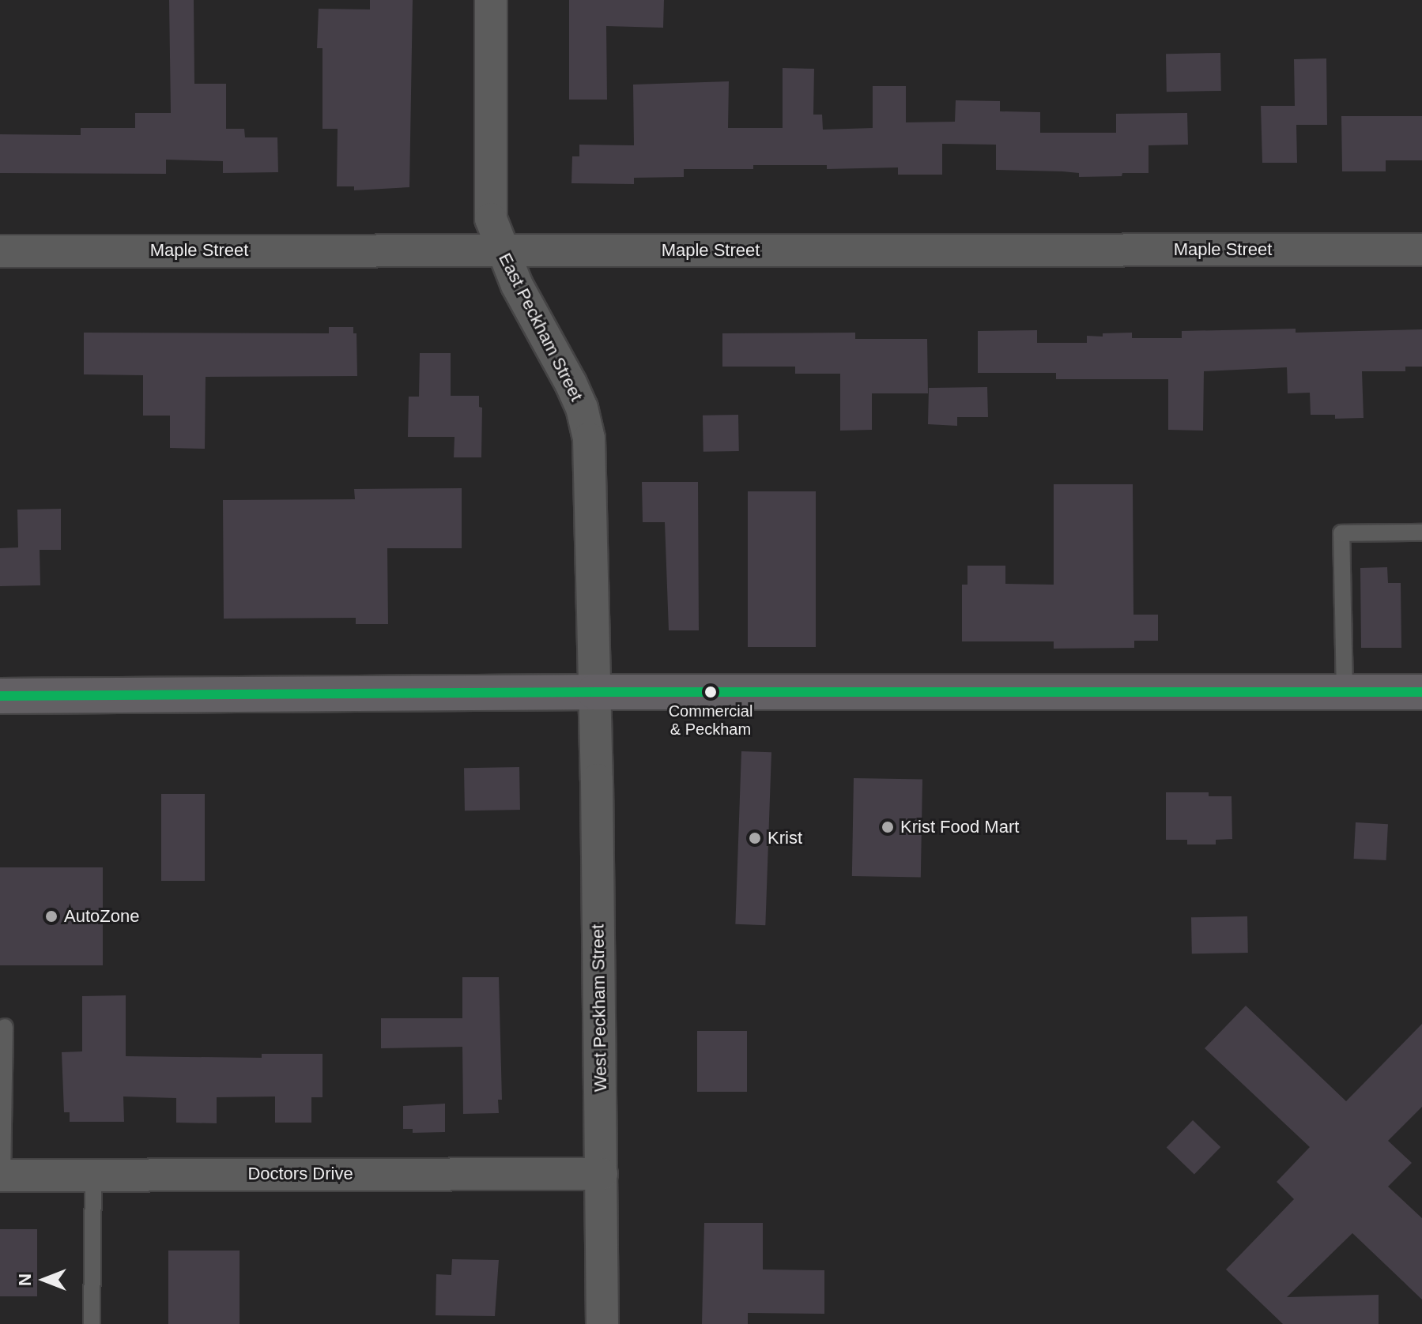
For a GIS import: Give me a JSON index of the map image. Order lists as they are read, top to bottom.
{
  "streets": {
    "street": [
      "Maple Street",
      "East Peckham Street",
      "West Peckham Street",
      "Doctors Drive"
    ]
  },
  "crossings": [
    ["Maple Street", "East Peckham Street"],
    ["East Peckham Street", "West Peckham Street"],
    ["West Peckham Street", "Doctors Drive"]
  ],
  "places": [
    "Commercial & Peckham",
    "Krist Food Mart",
    "Krist",
    "AutoZone"
  ],
  "north": "left"
}
